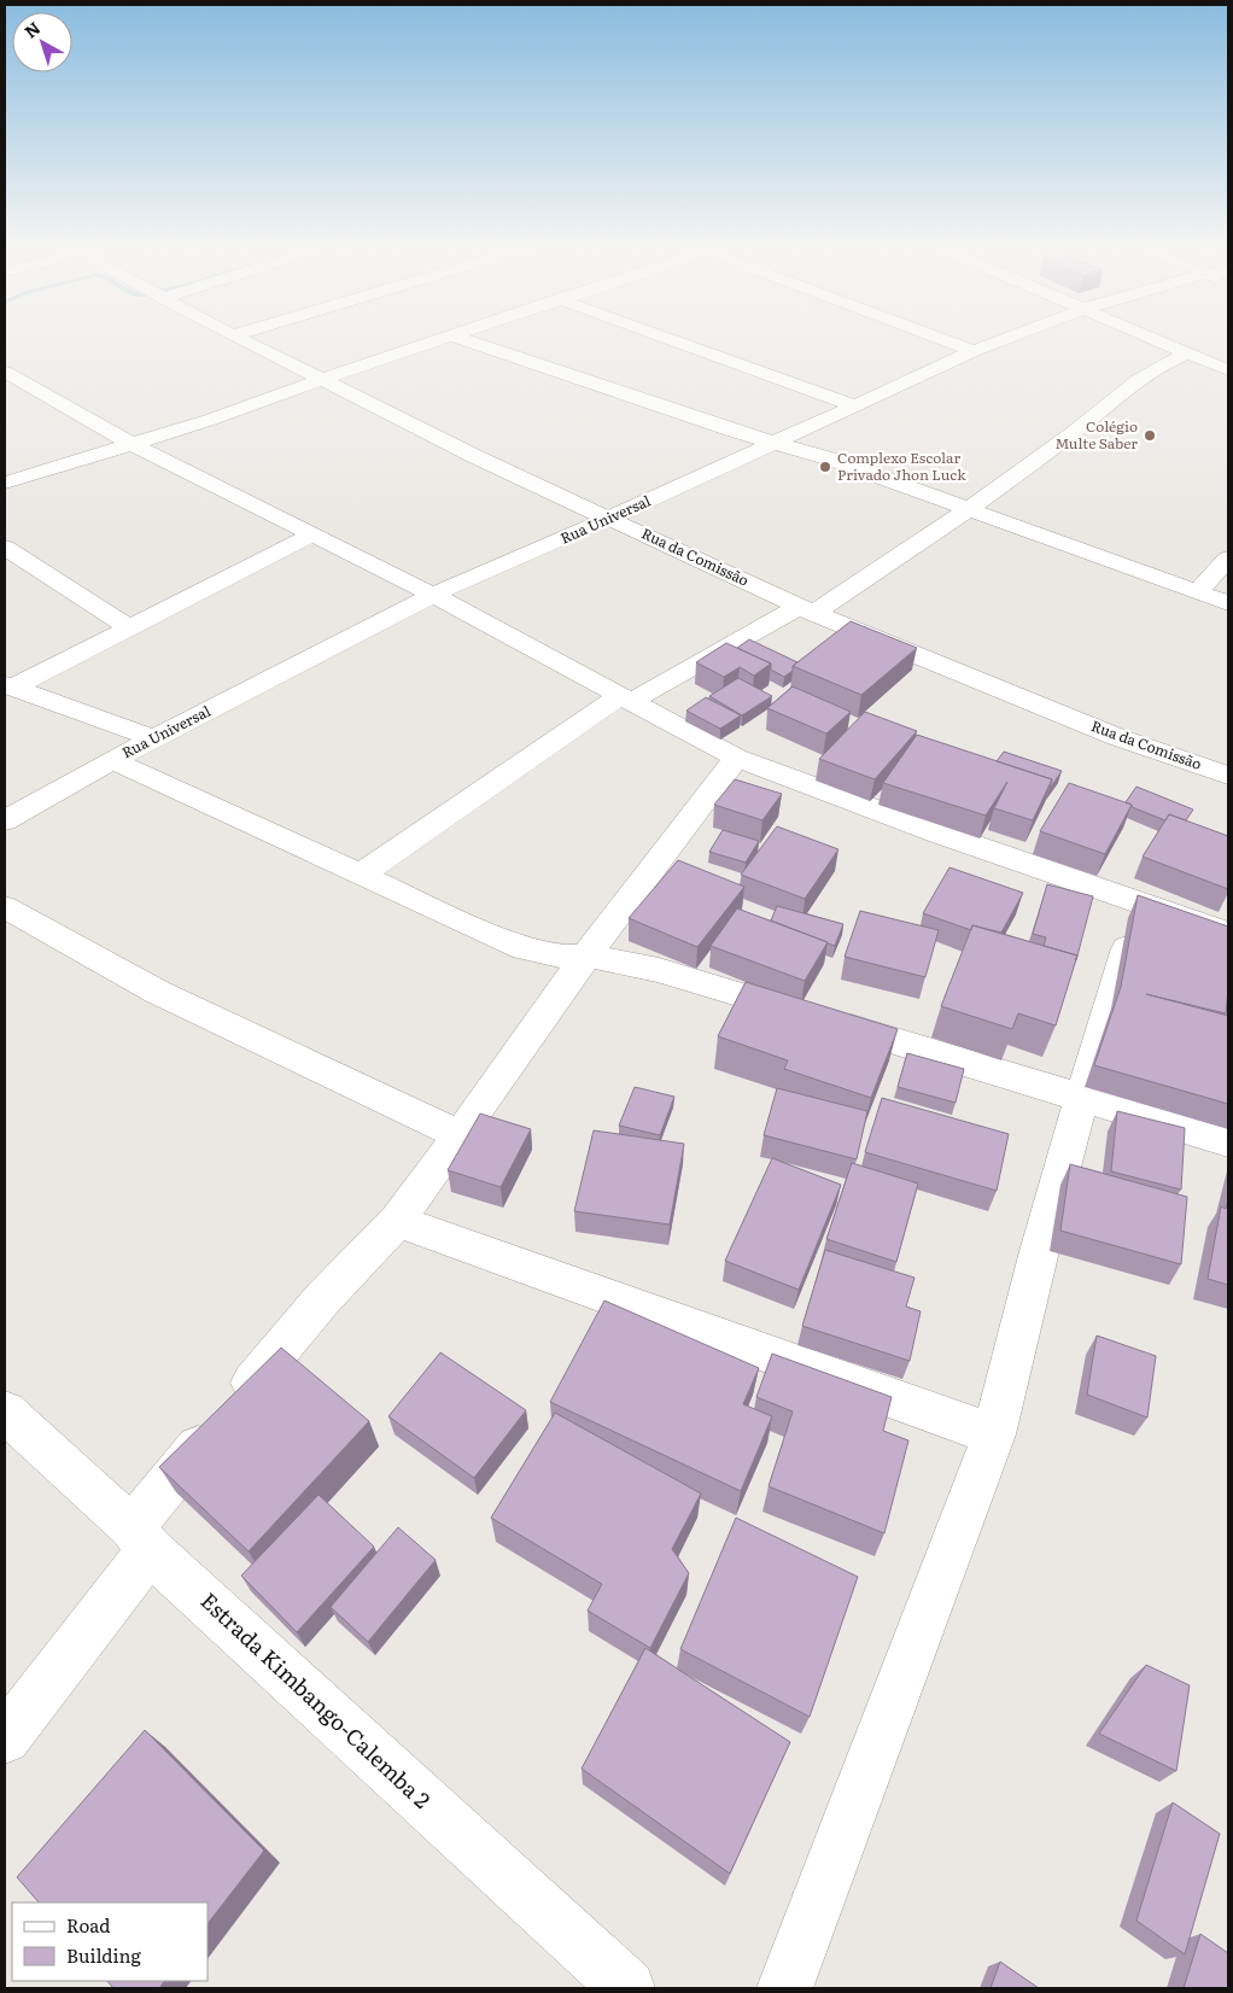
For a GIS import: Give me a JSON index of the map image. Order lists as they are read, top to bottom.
{
  "streets": {
    "street": ["Rua Universal", "Rua da Comissão", "Estrada Kimbango-Calemba 2"]
  },
  "crossings": [
    ["Rua Universal", "Rua da Comissão"]
  ],
  "places": ["Colégio Multe Saber", "Complexo Escolar Privado Jhon Luck"],
  "legend": ["Road", "Building"],
  "north": "top left"
}
